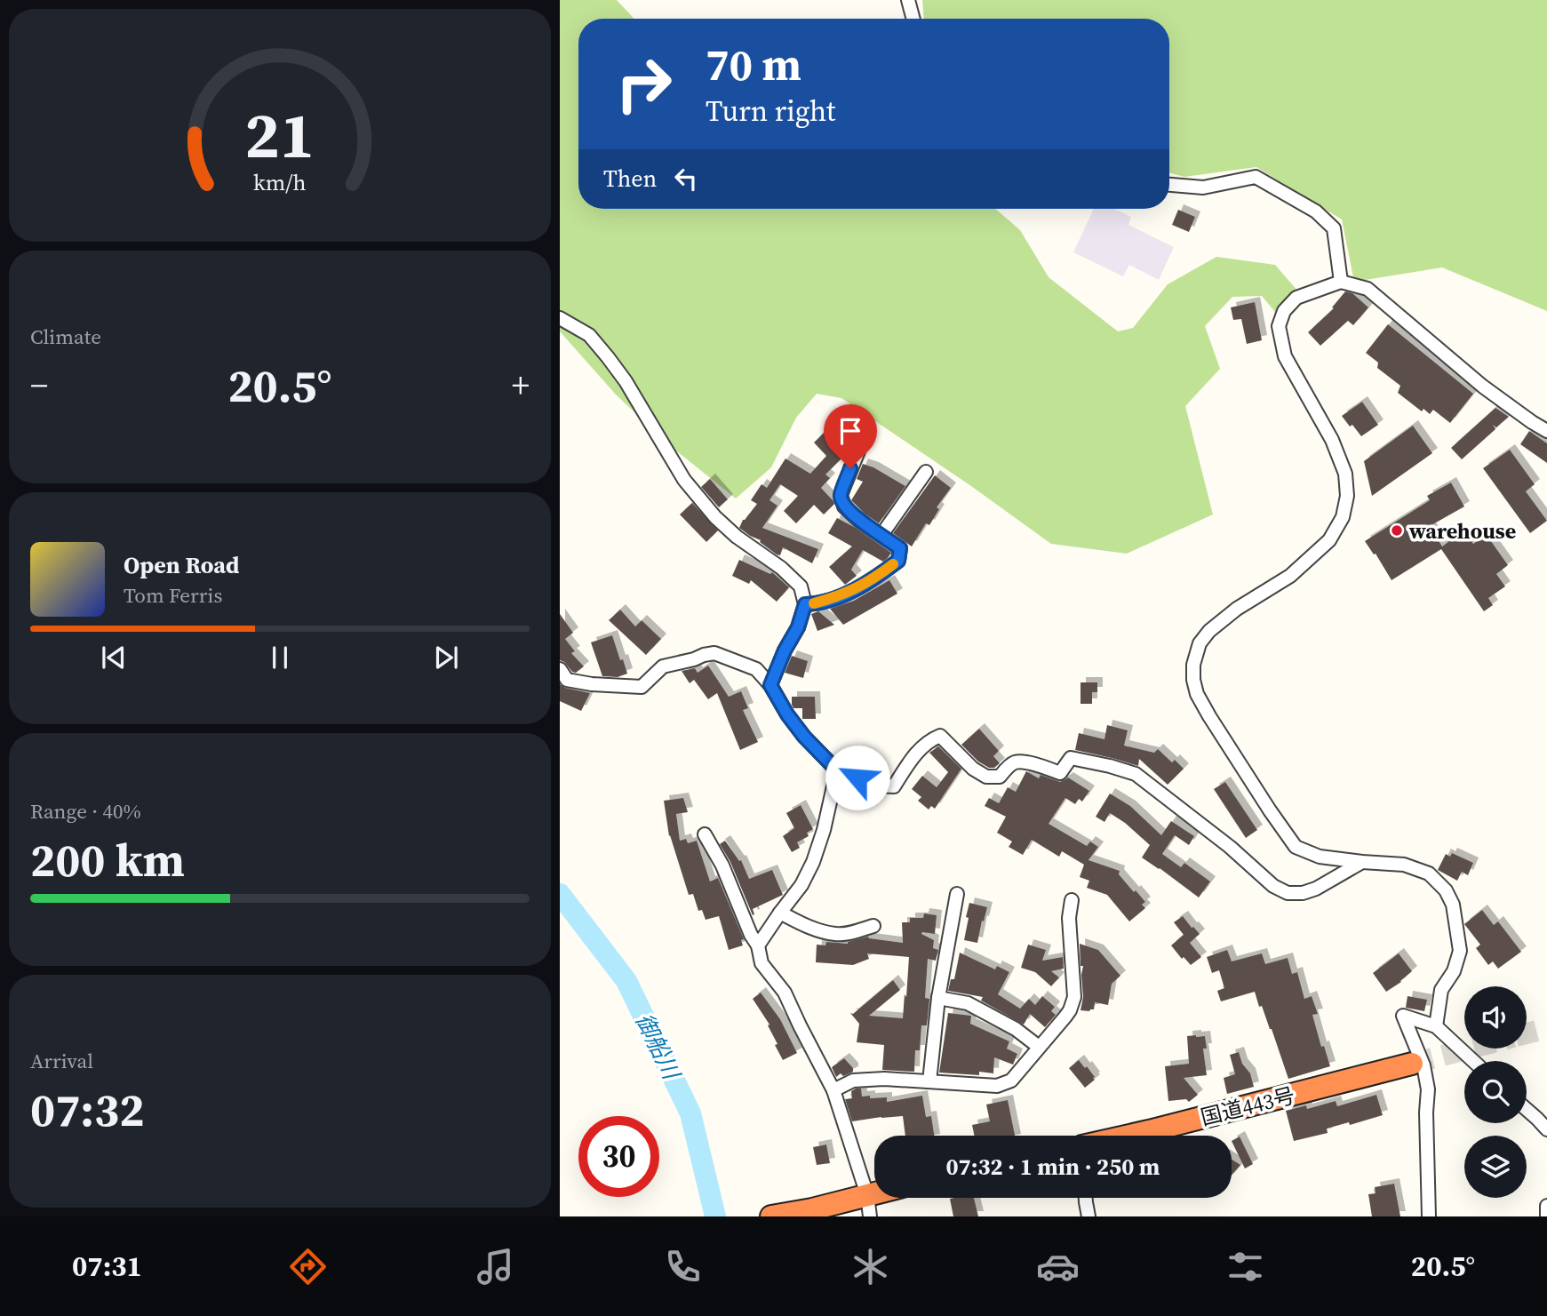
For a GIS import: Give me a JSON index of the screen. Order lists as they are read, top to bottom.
{
  "streets": {
    "highway": ["国道443号"]
  },
  "water": ["御船川"],
  "places": ["warehouse"],
  "page": {
    "turn": ["70 m", "Turn right"],
    "then": "Then",
    "tile": [
      "Climate",
      ["Range · 40%", "200 km"],
      ["Arrival", "07:32"]
    ],
    "heat": ["−", "20.5°", "+"],
    "song": ["Open Road", "Tom Ferris"],
    "limit": "30",
    "trip": "07:32 · 1 min · 250 m",
    "tabs": ["07:31", "20.5°"],
    "gauge": ["21", "km/h"]
  }
}
